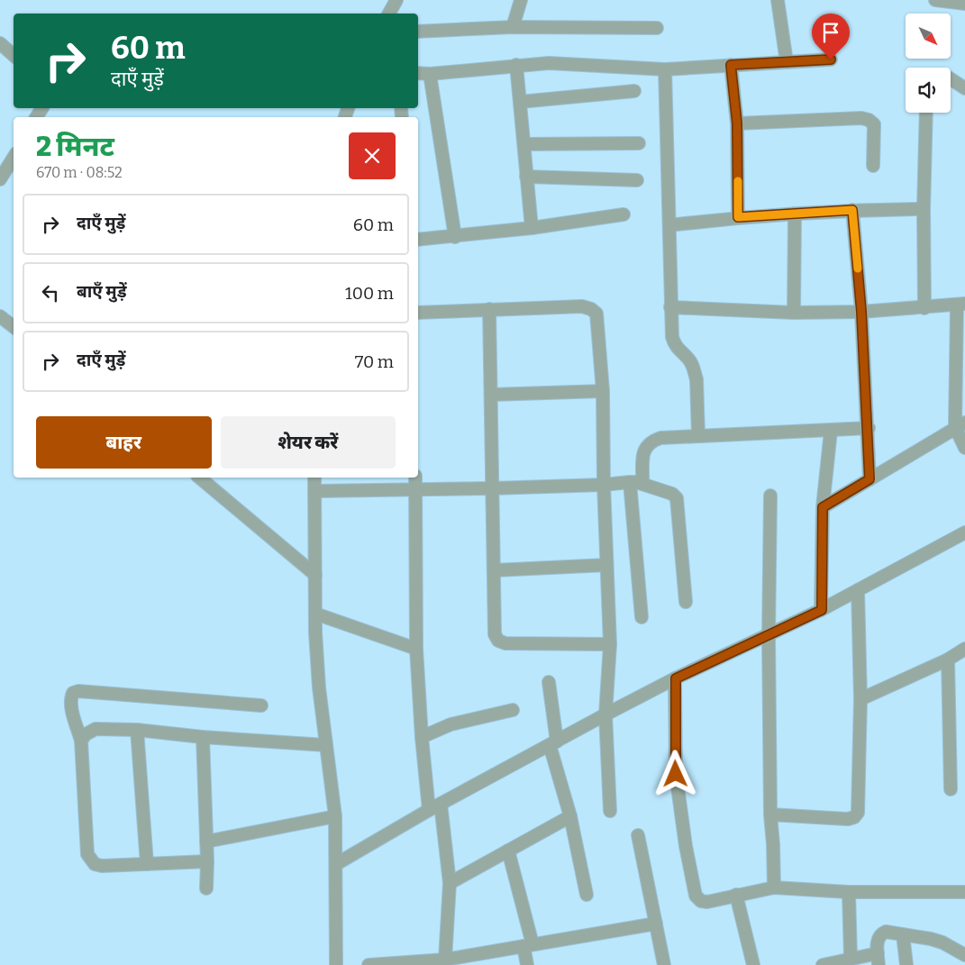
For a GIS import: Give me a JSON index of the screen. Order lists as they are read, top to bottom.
{
  "north": "bottom right",
  "page": {
    "turn": ["60 m", "दाएँ मुड़ें"],
    "heading": ["2 मिनट", "670 m · 08:52"],
    "list": [
      {
        "name": "दाएँ मुड़ें",
        "value": "60 m"
      },
      {
        "name": "बाएँ मुड़ें",
        "value": "100 m"
      },
      {
        "name": "दाएँ मुड़ें",
        "value": "70 m"
      }
    ],
    "buttons": ["बाहर", "शेयर करें"]
  }
}
